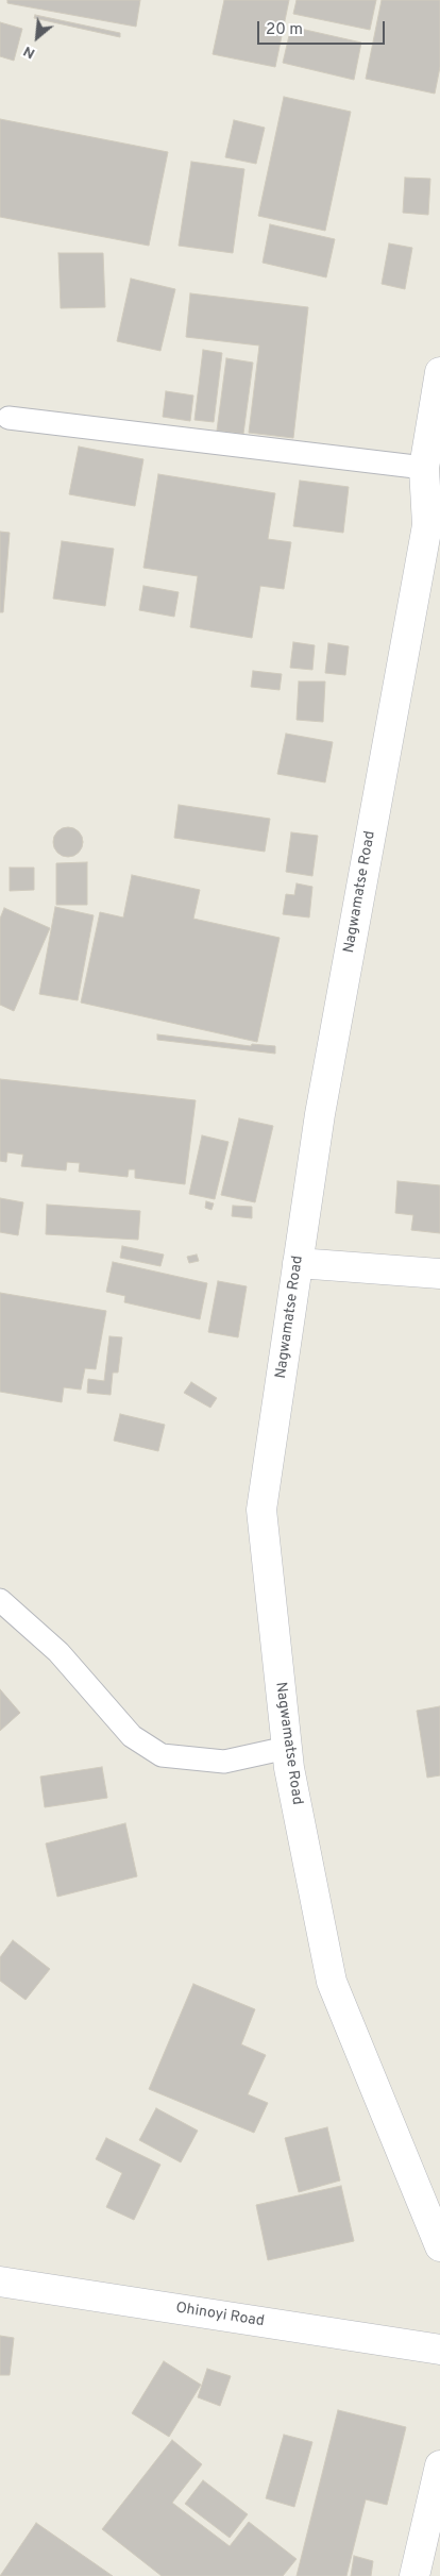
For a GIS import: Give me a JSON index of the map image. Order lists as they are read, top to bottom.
{
  "streets": {
    "street": ["Nagwamatse Road", "Ohinoyi Road"]
  },
  "scale_bar": "20 m",
  "north": "bottom left"
}
